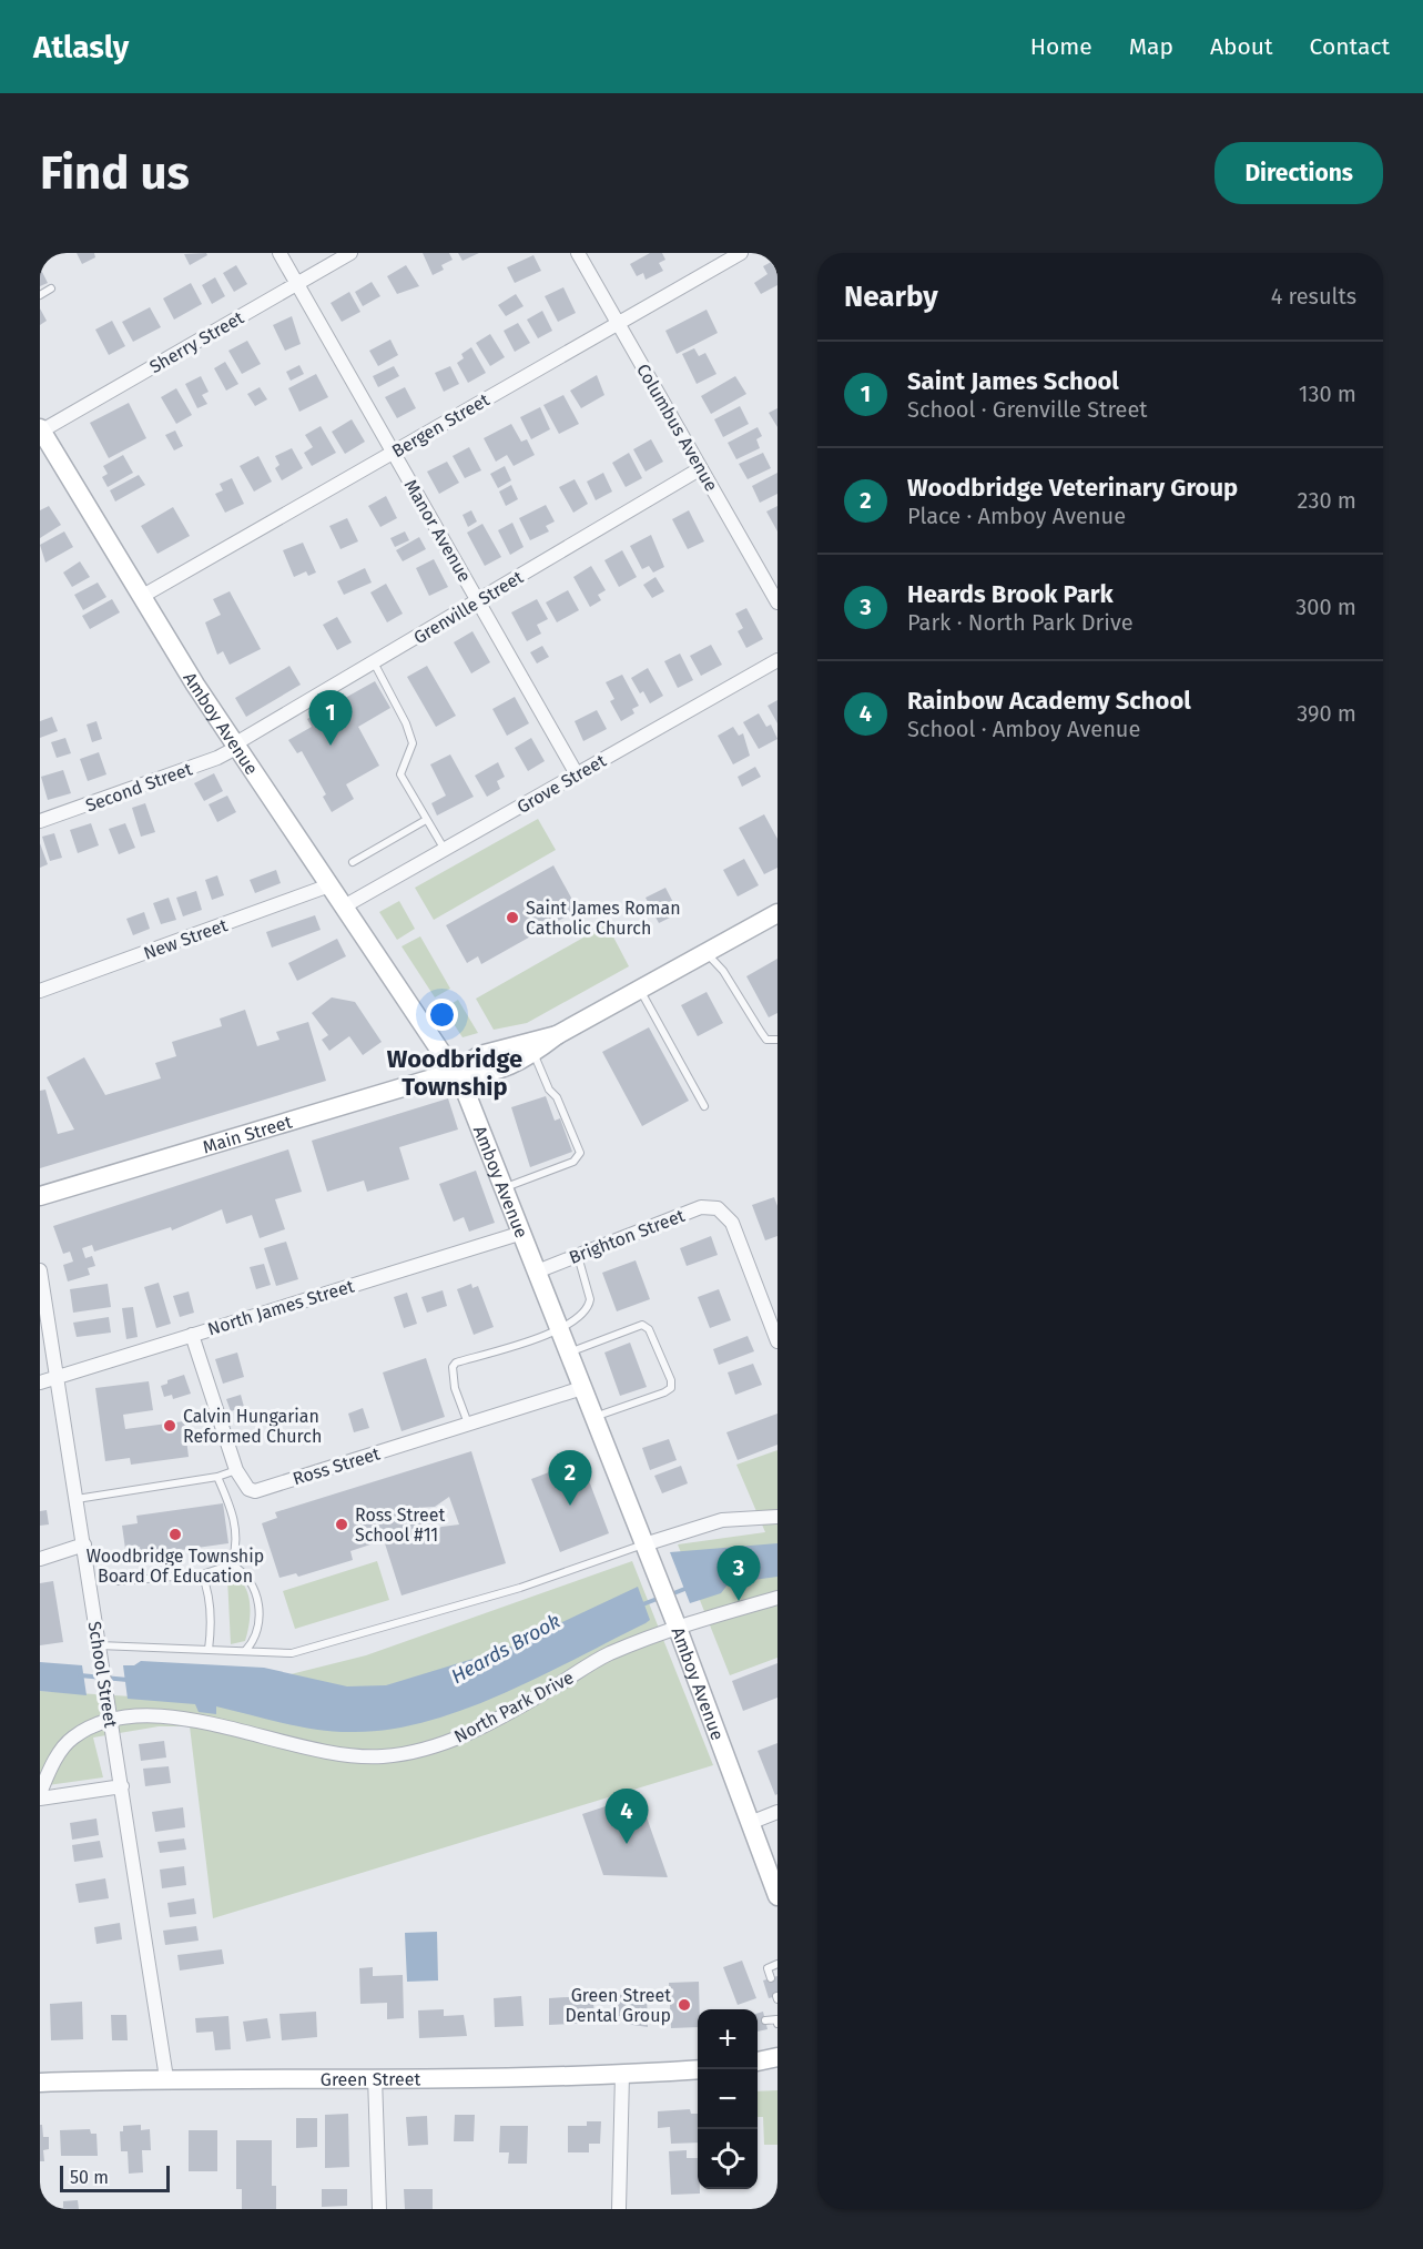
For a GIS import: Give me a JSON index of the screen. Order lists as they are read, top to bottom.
{
  "streets": {
    "main road": ["Amboy Avenue", "Main Street", "Green Street"],
    "street": [
      "Sherry Street",
      "Bergen Street",
      "Columbus Avenue",
      "Manor Avenue",
      "Grenville Street",
      "Grove Street",
      "Second Street",
      "New Street",
      "Brighton Street",
      "North James Street",
      "Ross Street",
      "School Street",
      "North Park Drive"
    ]
  },
  "crossings": [
    ["Sherry Street", "Manor Avenue"],
    ["Sherry Street", "Amboy Avenue"],
    ["Bergen Street", "Columbus Avenue"],
    ["Bergen Street", "Manor Avenue"],
    ["Bergen Street", "Amboy Avenue"],
    ["Columbus Avenue", "Grenville Street"],
    ["Manor Avenue", "Grenville Street"],
    ["Manor Avenue", "Grove Street"],
    ["Grenville Street", "Amboy Avenue"],
    ["Grenville Street", "Second Street"],
    ["Amboy Avenue", "Grove Street"],
    ["Amboy Avenue", "Second Street"],
    ["Amboy Avenue", "New Street"],
    ["Amboy Avenue", "Main Street"],
    ["Amboy Avenue", "Brighton Street"],
    ["Amboy Avenue", "North James Street"],
    ["Amboy Avenue", "Ross Street"],
    ["Amboy Avenue", "North Park Drive"],
    ["North James Street", "School Street"],
    ["School Street", "North Park Drive"],
    ["School Street", "Green Street"]
  ],
  "districts": ["Woodbridge Township"],
  "water": ["Heards Brook"],
  "places": [
    "Saint James Roman Catholic Church",
    "Calvin Hungarian Reformed Church",
    "Ross Street School #11",
    "Woodbridge Township Board Of Education",
    "Green Street Dental Group"
  ],
  "scale_bar": "50 m",
  "page": {
    "header": "Atlasly",
    "nav": [
      "Home",
      "Map",
      "About",
      "Contact"
    ],
    "buttons": "Directions",
    "title": "Find us",
    "heading": ["Nearby", "4 results"],
    "list": [
      {
        "mark": "1",
        "name": "Saint James School",
        "note": "School · Grenville Street",
        "value": "130 m"
      },
      {
        "mark": "2",
        "name": "Woodbridge Veterinary Group",
        "note": "Place · Amboy Avenue",
        "value": "230 m"
      },
      {
        "mark": "3",
        "name": "Heards Brook Park",
        "note": "Park · North Park Drive",
        "value": "300 m"
      },
      {
        "mark": "4",
        "name": "Rainbow Academy School",
        "note": "School · Amboy Avenue",
        "value": "390 m"
      }
    ],
    "pins": [
      "1",
      "2",
      "3",
      "4"
    ],
    "map_buttons": ["+", "−"],
    "scale": "50 m"
  }
}
